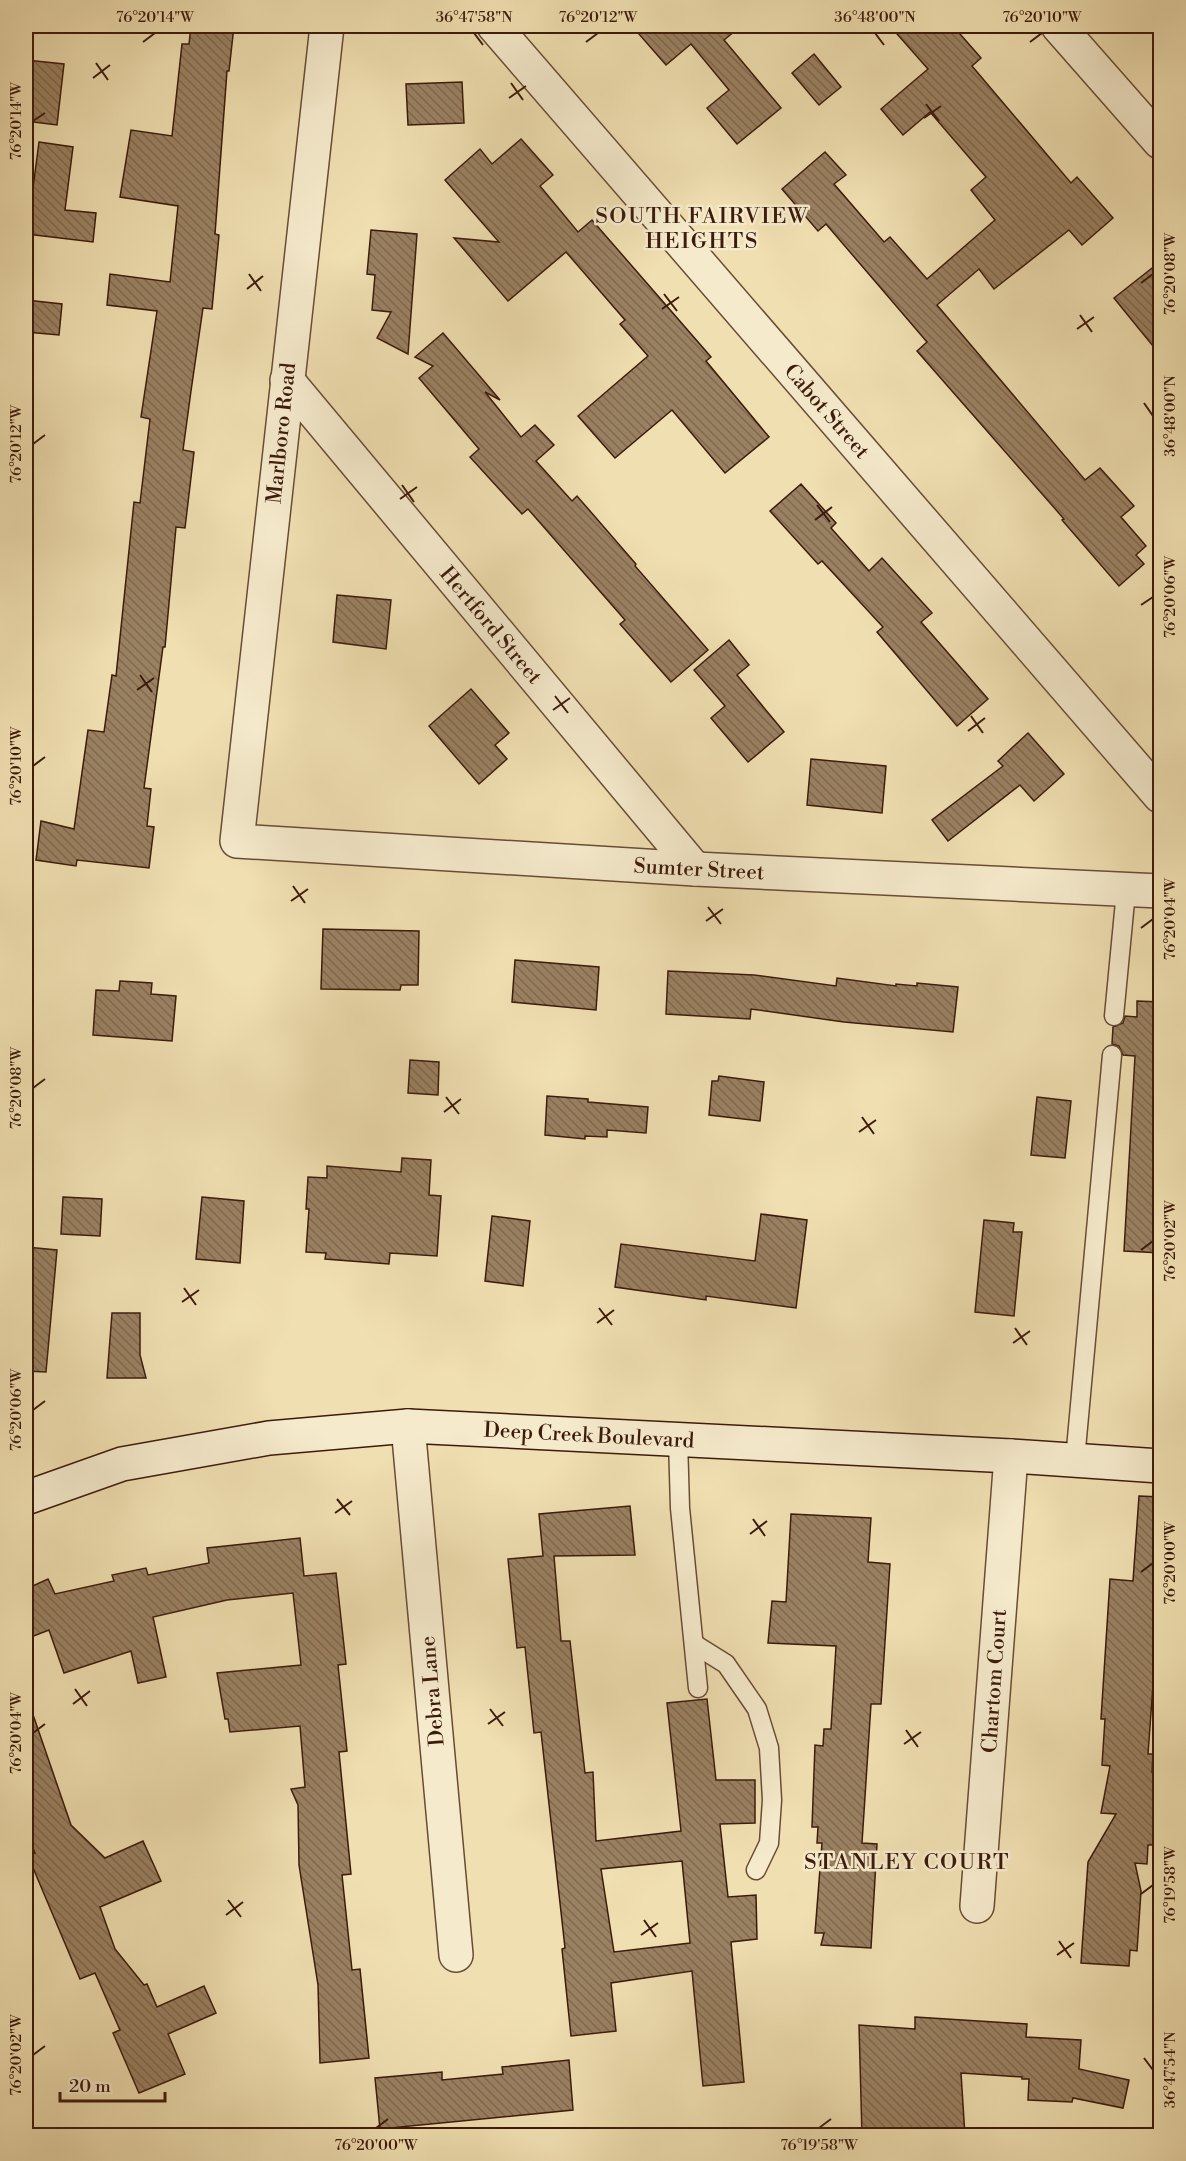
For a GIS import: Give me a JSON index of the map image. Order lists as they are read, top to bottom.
{
  "streets": {
    "street": [
      "Cabot Street",
      "Marlboro Road",
      "Hertford Street",
      "Sumter Street",
      "Deep Creek Boulevard",
      "Chartom Court",
      "Debra Lane"
    ]
  },
  "crossings": [
    ["Marlboro Road", "Hertford Street"],
    ["Marlboro Road", "Sumter Street"],
    ["Hertford Street", "Sumter Street"],
    ["Deep Creek Boulevard", "Chartom Court"],
    ["Deep Creek Boulevard", "Debra Lane"]
  ],
  "districts": ["SOUTH FAIRVIEW HEIGHTS", "STANLEY COURT"],
  "scale_bar": "20 m",
  "coordinates": [
    "76°20'14\"W",
    "36°47'58\"N",
    "76°20'12\"W",
    "36°48'00\"N",
    "76°20'10\"W",
    "76°20'08\"W",
    "76°20'06\"W",
    "76°20'04\"W",
    "76°20'02\"W",
    "76°20'00\"W",
    "76°19'58\"W",
    "36°47'54\"N"
  ]
}
